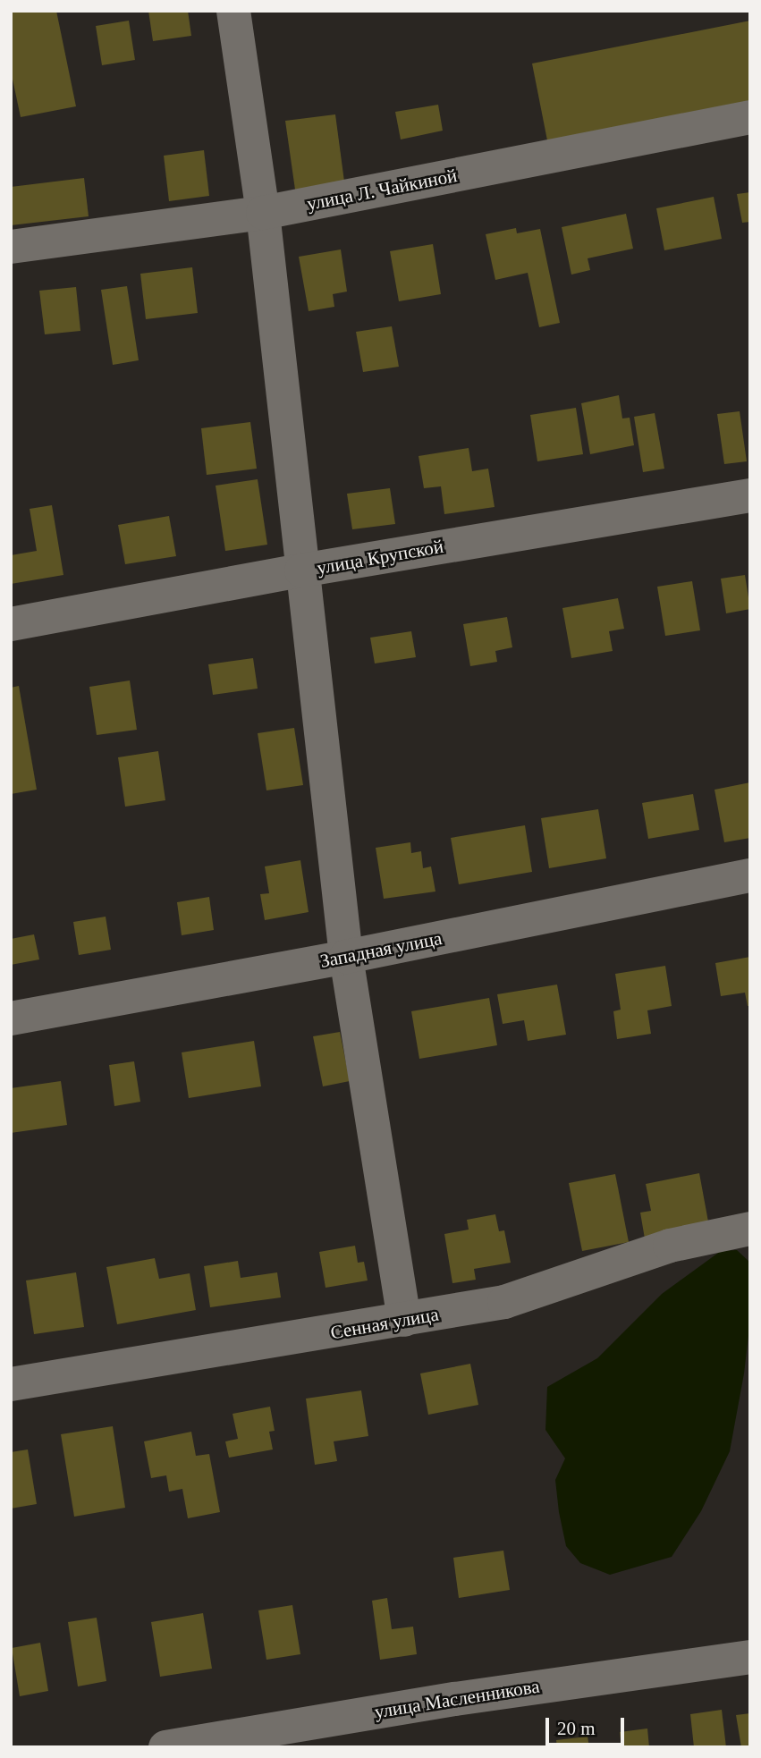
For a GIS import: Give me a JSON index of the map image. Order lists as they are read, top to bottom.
{
  "streets": {
    "street": [
      "улица Л. Чайкиной",
      "улица Крупской",
      "Западная улица",
      "Сенная улица",
      "улица Масленникова"
    ]
  },
  "scale_bar": "20 m"
}
